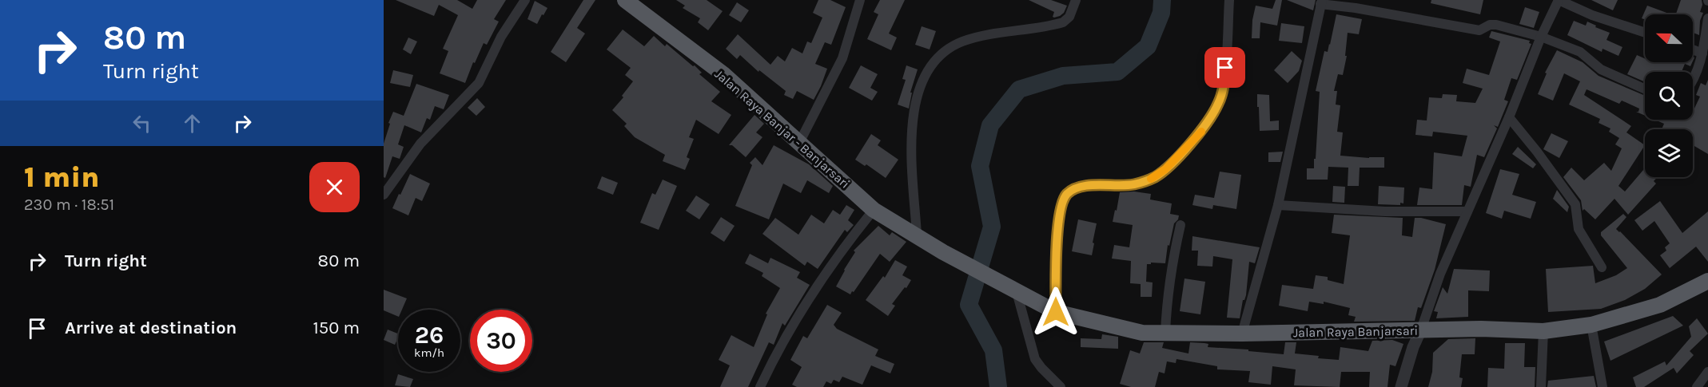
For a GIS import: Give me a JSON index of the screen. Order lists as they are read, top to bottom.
{
  "streets": {
    "highway": ["Jalan Raya Banjar - Banjarsari", "Jalan Raya Banjarsari"]
  },
  "crossings": [
    ["Jalan Raya Banjar - Banjarsari", "Jalan Raya Banjarsari"]
  ],
  "north": "left",
  "page": {
    "turn": ["80 m", "Turn right"],
    "heading": ["1 min", "230 m · 18:51"],
    "list": [
      {
        "name": "Turn right",
        "value": "80 m"
      },
      {
        "name": "Arrive at destination",
        "value": "150 m"
      }
    ],
    "speed": "26 km/h",
    "limit": "30"
  }
}
